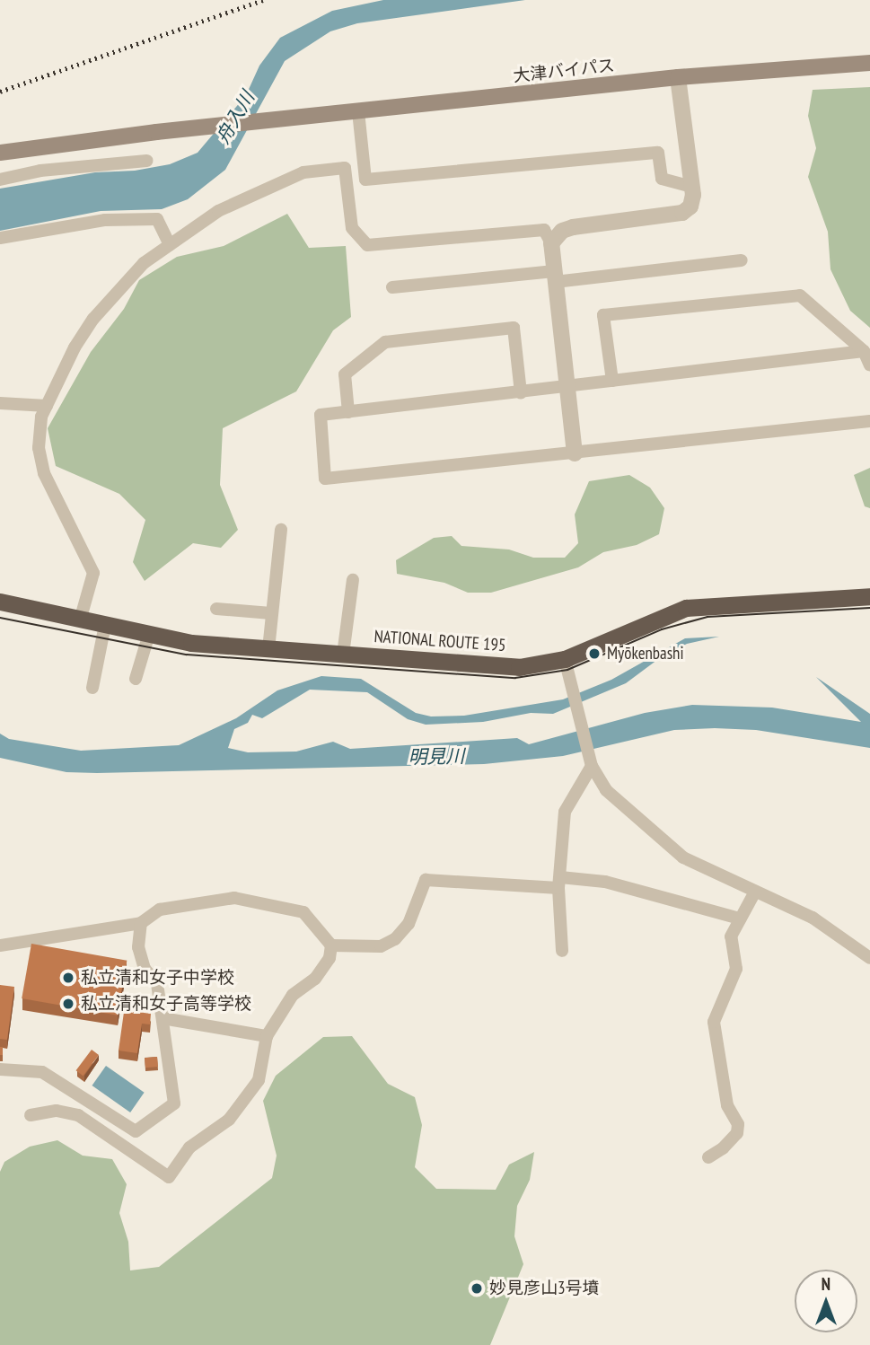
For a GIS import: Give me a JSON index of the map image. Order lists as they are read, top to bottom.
{
  "streets": {
    "highway": ["NATIONAL ROUTE 195"],
    "main road": ["大津バイパス"]
  },
  "water": ["舟入川", "明見川"],
  "places": [
    "Myōkenbashi",
    "私立清和女子中学校",
    "私立清和女子高等学校",
    "妙見彦山3号墳"
  ],
  "north": "top"
}
